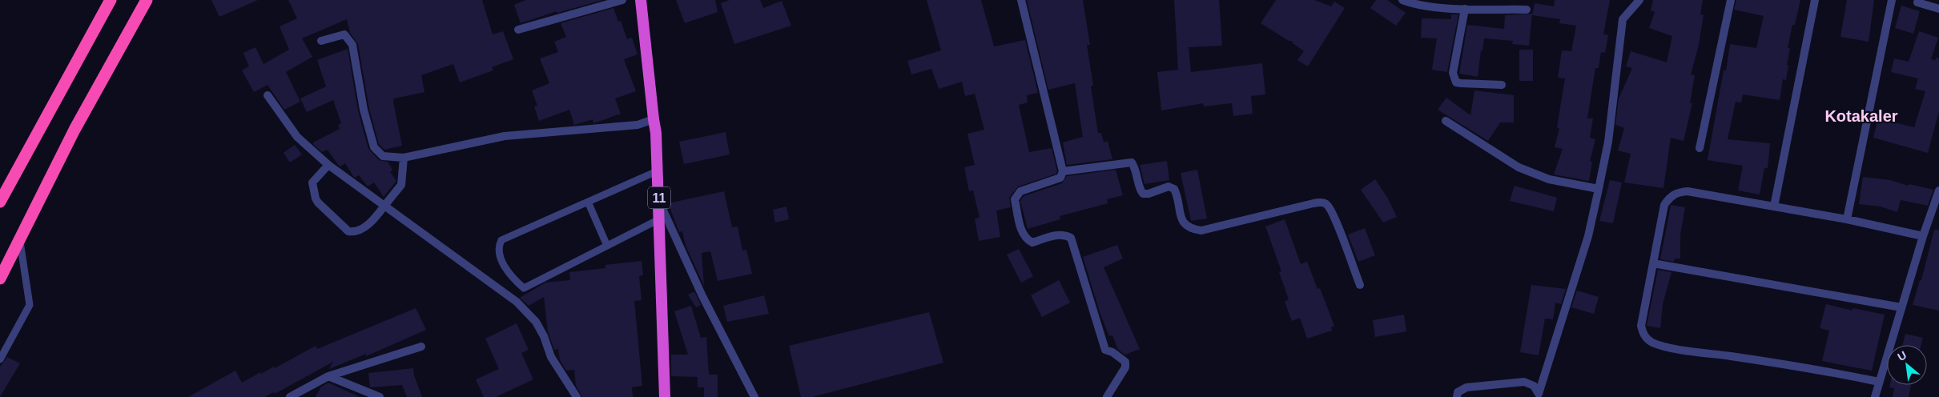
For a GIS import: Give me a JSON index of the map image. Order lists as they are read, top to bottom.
{
  "streets": {
    "highway": ["11"]
  },
  "districts": ["Kotakaler"],
  "north": "top left"
}
